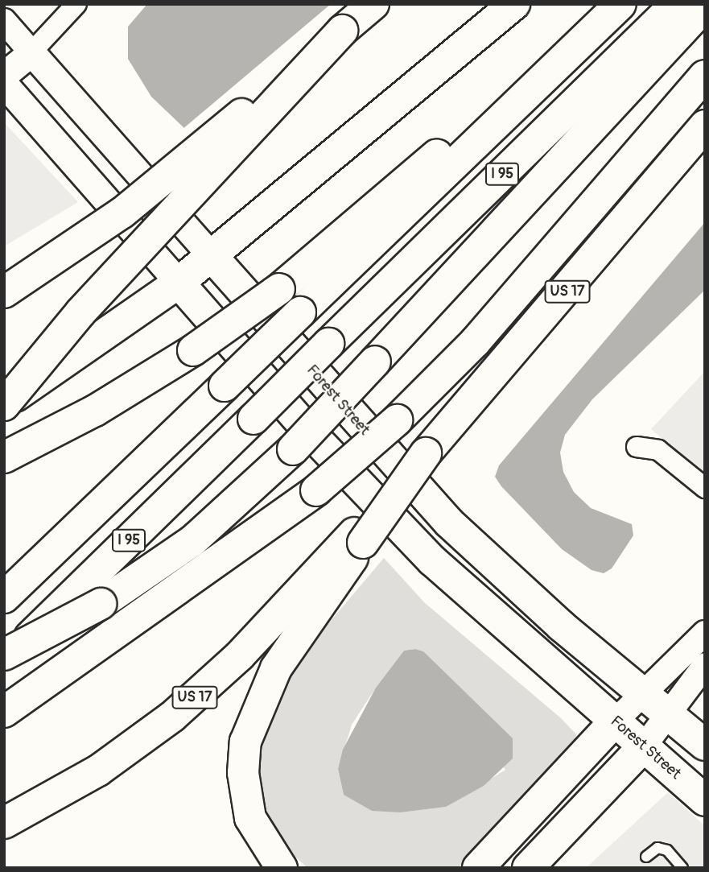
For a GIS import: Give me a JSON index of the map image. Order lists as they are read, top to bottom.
{
  "streets": {
    "main road": ["I 95", "US 17", "Forest Street"]
  }
}
